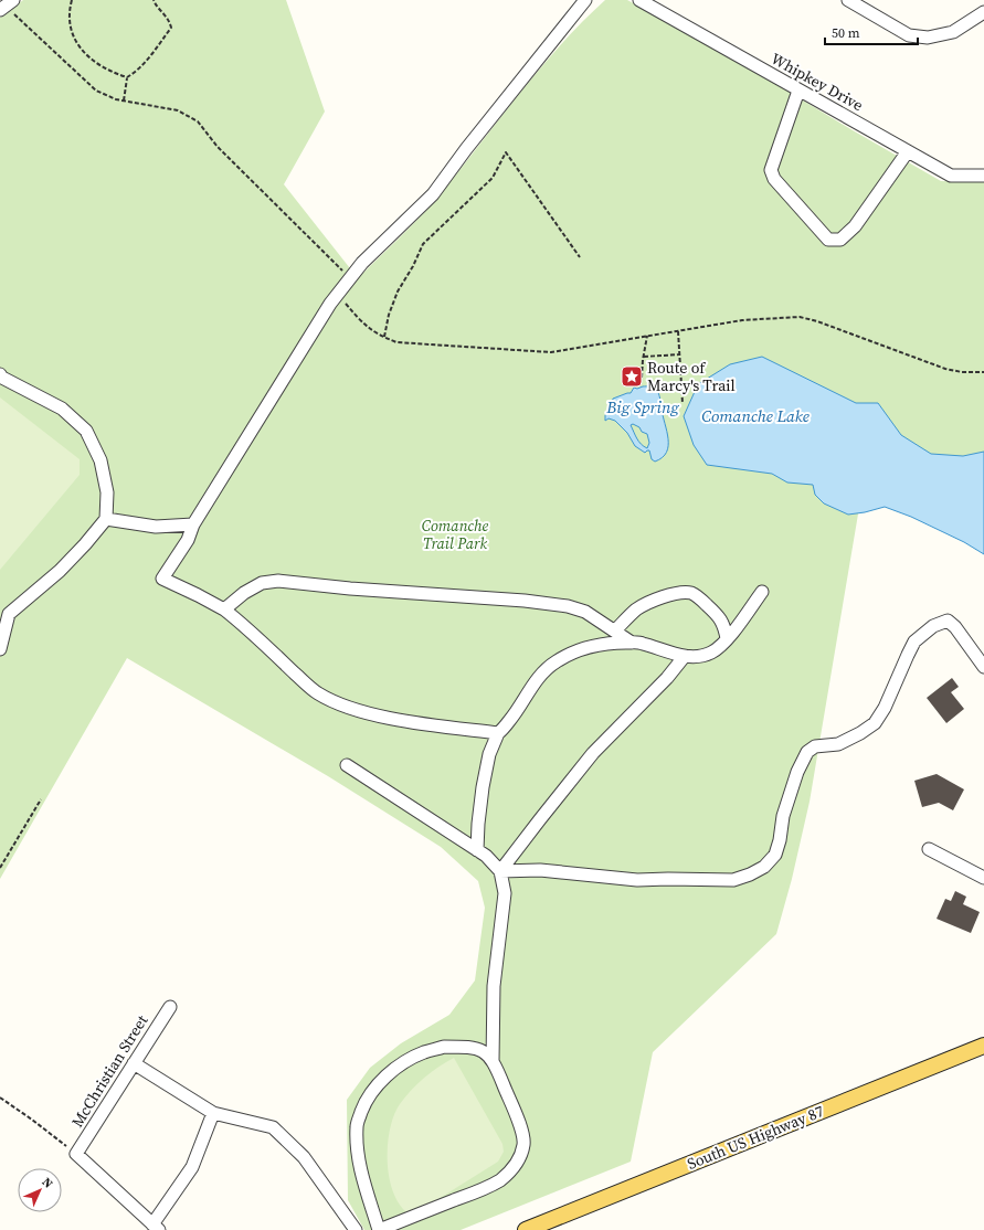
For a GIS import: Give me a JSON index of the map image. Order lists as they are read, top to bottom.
{
  "streets": {
    "main road": ["South US Highway 87"],
    "street": ["Whipkey Drive", "McChristian Street"]
  },
  "water": ["Big Spring", "Comanche Lake"],
  "parks": ["Comanche Trail Park"],
  "places": {
    "place": ["Route of Marcy's Trail"]
  },
  "scale_bar": "50 m",
  "north": "top right"
}
